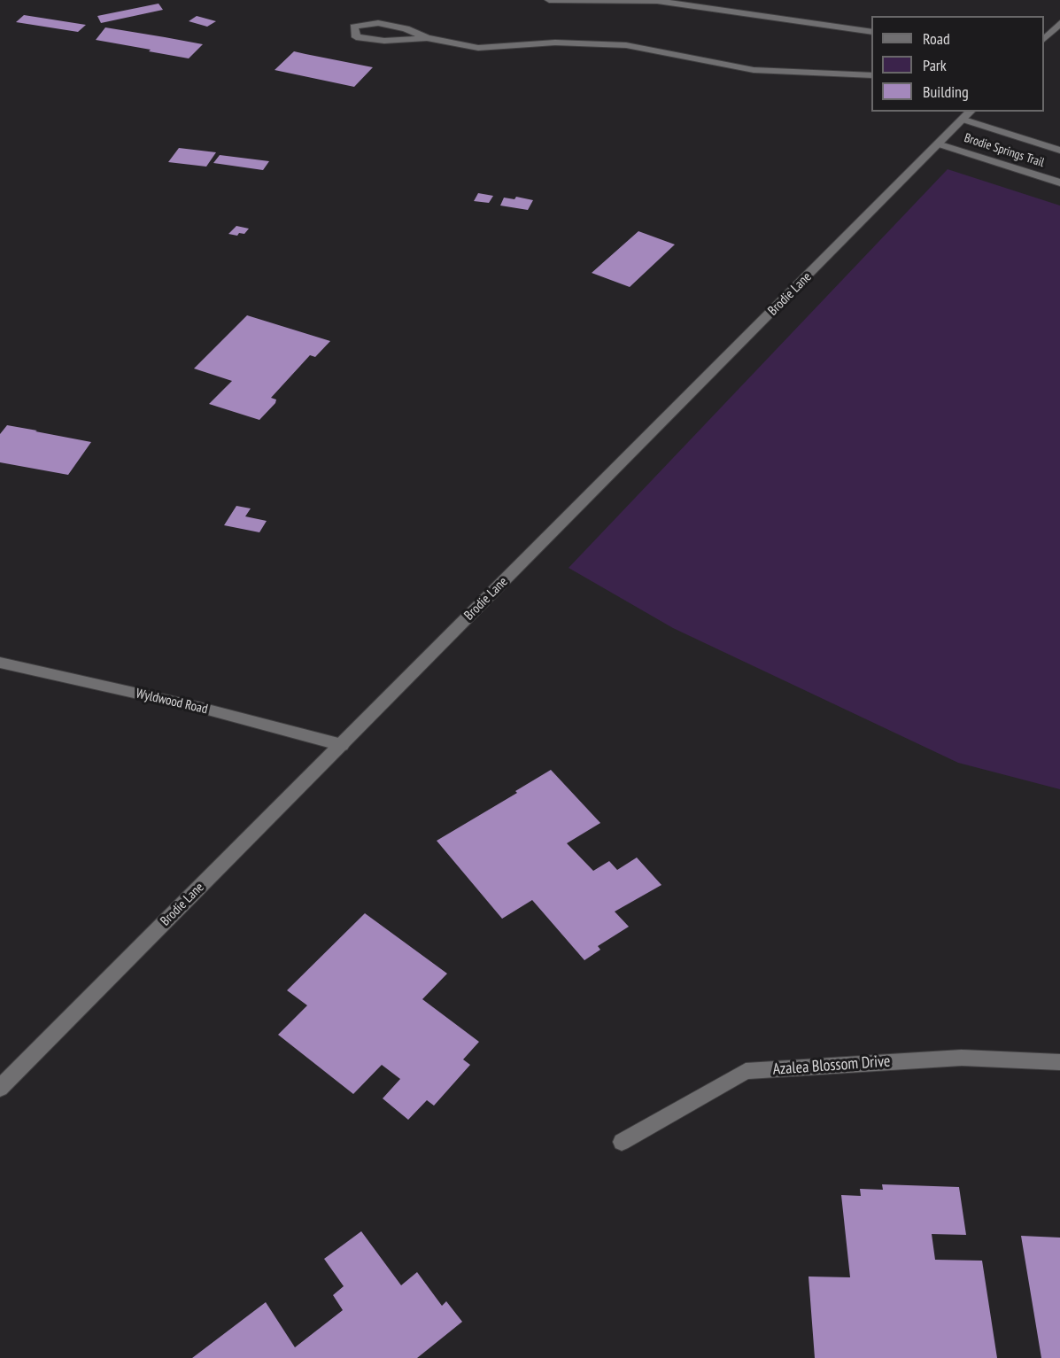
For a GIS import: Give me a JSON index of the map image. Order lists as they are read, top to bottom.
{
  "streets": {
    "main road": [
      "Brodie Springs Trail",
      "Brodie Lane",
      "Wyldwood Road",
      "Azalea Blossom Drive"
    ]
  },
  "crossings": [
    ["Brodie Springs Trail", "Brodie Lane"],
    ["Brodie Lane", "Wyldwood Road"]
  ],
  "legend": ["Road", "Park", "Building"]
}
